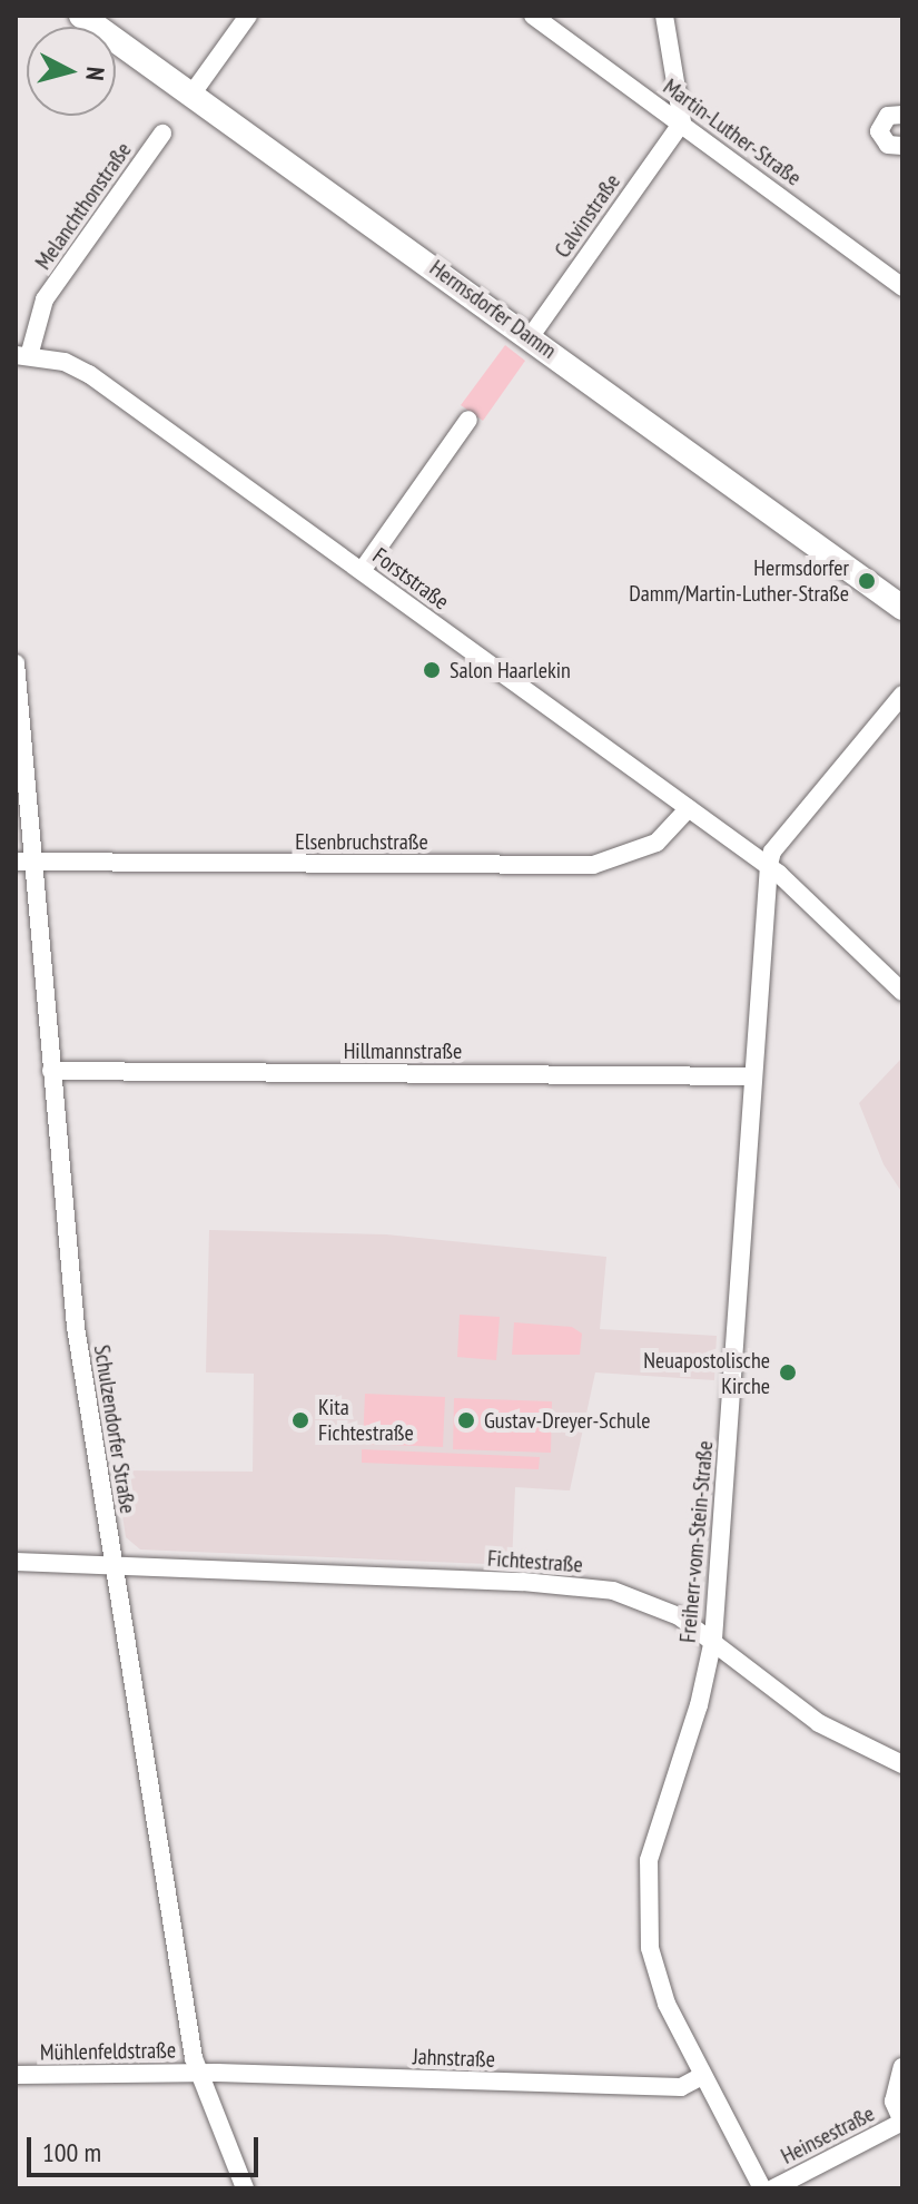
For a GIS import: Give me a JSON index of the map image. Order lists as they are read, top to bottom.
{
  "streets": {
    "main road": ["Hermsdorfer Damm"],
    "street": [
      "Martin-Luther-Straße",
      "Melanchthonstraße",
      "Calvinstraße",
      "Forststraße",
      "Elsenbruchstraße",
      "Hillmannstraße",
      "Schulzendorfer Straße",
      "Freiherr-vom-Stein-Straße",
      "Fichtestraße",
      "Mühlenfeldstraße",
      "Jahnstraße",
      "Heinsestraße"
    ]
  },
  "crossings": [
    ["Martin-Luther-Straße", "Calvinstraße"],
    ["Melanchthonstraße", "Forststraße"],
    ["Calvinstraße", "Hermsdorfer Damm"],
    ["Forststraße", "Elsenbruchstraße"],
    ["Forststraße", "Freiherr-vom-Stein-Straße"],
    ["Elsenbruchstraße", "Schulzendorfer Straße"],
    ["Hillmannstraße", "Schulzendorfer Straße"],
    ["Hillmannstraße", "Freiherr-vom-Stein-Straße"],
    ["Schulzendorfer Straße", "Fichtestraße"],
    ["Schulzendorfer Straße", "Mühlenfeldstraße"],
    ["Schulzendorfer Straße", "Jahnstraße"],
    ["Freiherr-vom-Stein-Straße", "Fichtestraße"],
    ["Freiherr-vom-Stein-Straße", "Jahnstraße"],
    ["Mühlenfeldstraße", "Jahnstraße"]
  ],
  "places": [
    "Hermsdorfer Damm/Martin-Luther-Straße",
    "Salon Haarlekin",
    "Neuapostolische Kirche",
    "Kita Fichtestraße",
    "Gustav-Dreyer-Schule"
  ],
  "scale_bar": "100 m",
  "north": "right"
}
